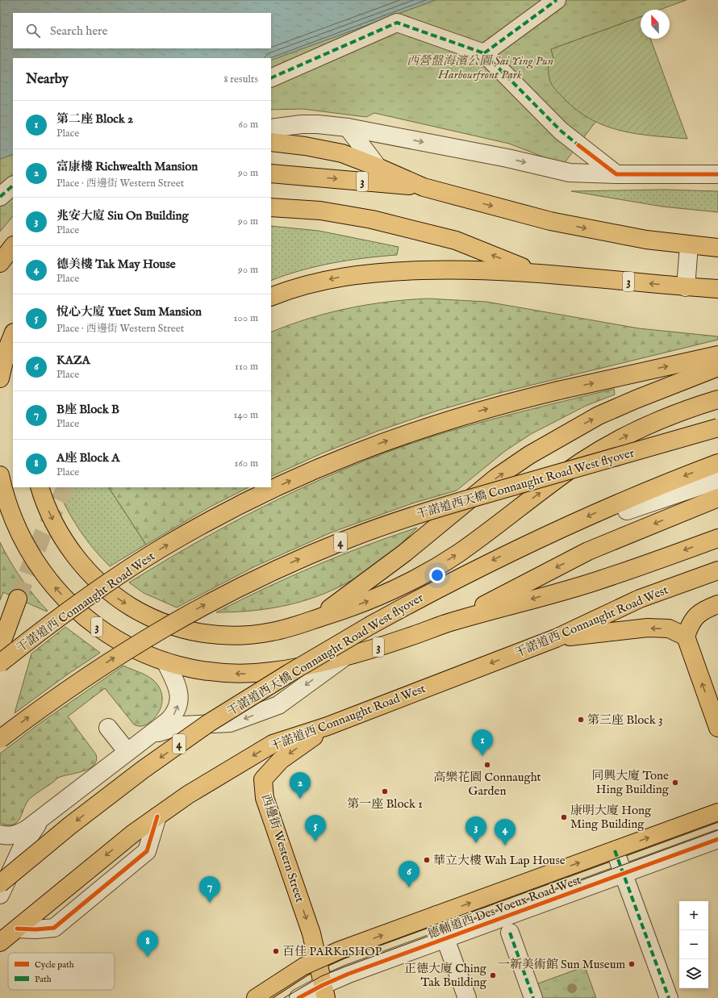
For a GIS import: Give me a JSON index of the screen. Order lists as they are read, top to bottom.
{
  "streets": {
    "main road": [
      "3",
      "干諾道西天橋 Connaught Road West flyover",
      "4",
      "干諾道西 Connaught Road West",
      "西邊街 Western Street",
      "德輔道西 Des Voeux Road West"
    ]
  },
  "crossings": [
    ["干諾道西 Connaught Road West", "西邊街 Western Street"],
    ["西邊街 Western Street", "德輔道西 Des Voeux Road West"]
  ],
  "one_way": ["西邊街 Western Street", "德輔道西 Des Voeux Road West"],
  "parks": ["西營盤海濱公園 Sai Ying Pun Harbourfront Park"],
  "places": [
    "第三座 Block 3",
    "高樂花園 Connaught Garden",
    "同興大廈 Tone Hing Building",
    "第一座 Block 1",
    "康明大廈 Hong Ming Building",
    "華立大樓 Wah Lap House",
    "百佳 PARKnSHOP",
    "一新美術館 Sun Museum",
    "正德大廈 Ching Tak Building"
  ],
  "legend": ["Cycle path", "Path"],
  "north": "top",
  "page": {
    "search": "Search here",
    "heading": ["Nearby", "8 results"],
    "list": [
      {
        "mark": "1",
        "name": "第二座 Block 2",
        "note": "Place",
        "value": "60 m"
      },
      {
        "mark": "2",
        "name": "富康樓 Richwealth Mansion",
        "note": "Place · 西邊街 Western Street",
        "value": "90 m"
      },
      {
        "mark": "3",
        "name": "兆安大廈 Siu On Building",
        "note": "Place",
        "value": "90 m"
      },
      {
        "mark": "4",
        "name": "德美樓 Tak May House",
        "note": "Place",
        "value": "90 m"
      },
      {
        "mark": "5",
        "name": "悅心大廈 Yuet Sum Mansion",
        "note": "Place · 西邊街 Western Street",
        "value": "100 m"
      },
      {
        "mark": "6",
        "name": "KAZA",
        "note": "Place",
        "value": "110 m"
      },
      {
        "mark": "7",
        "name": "B座 Block B",
        "note": "Place",
        "value": "140 m"
      },
      {
        "mark": "8",
        "name": "A座 Block A",
        "note": "Place",
        "value": "160 m"
      }
    ],
    "pins": [
      "1",
      "2",
      "5",
      "3",
      "4",
      "6",
      "7",
      "8"
    ],
    "map_buttons": ["+", "−"]
  }
}
